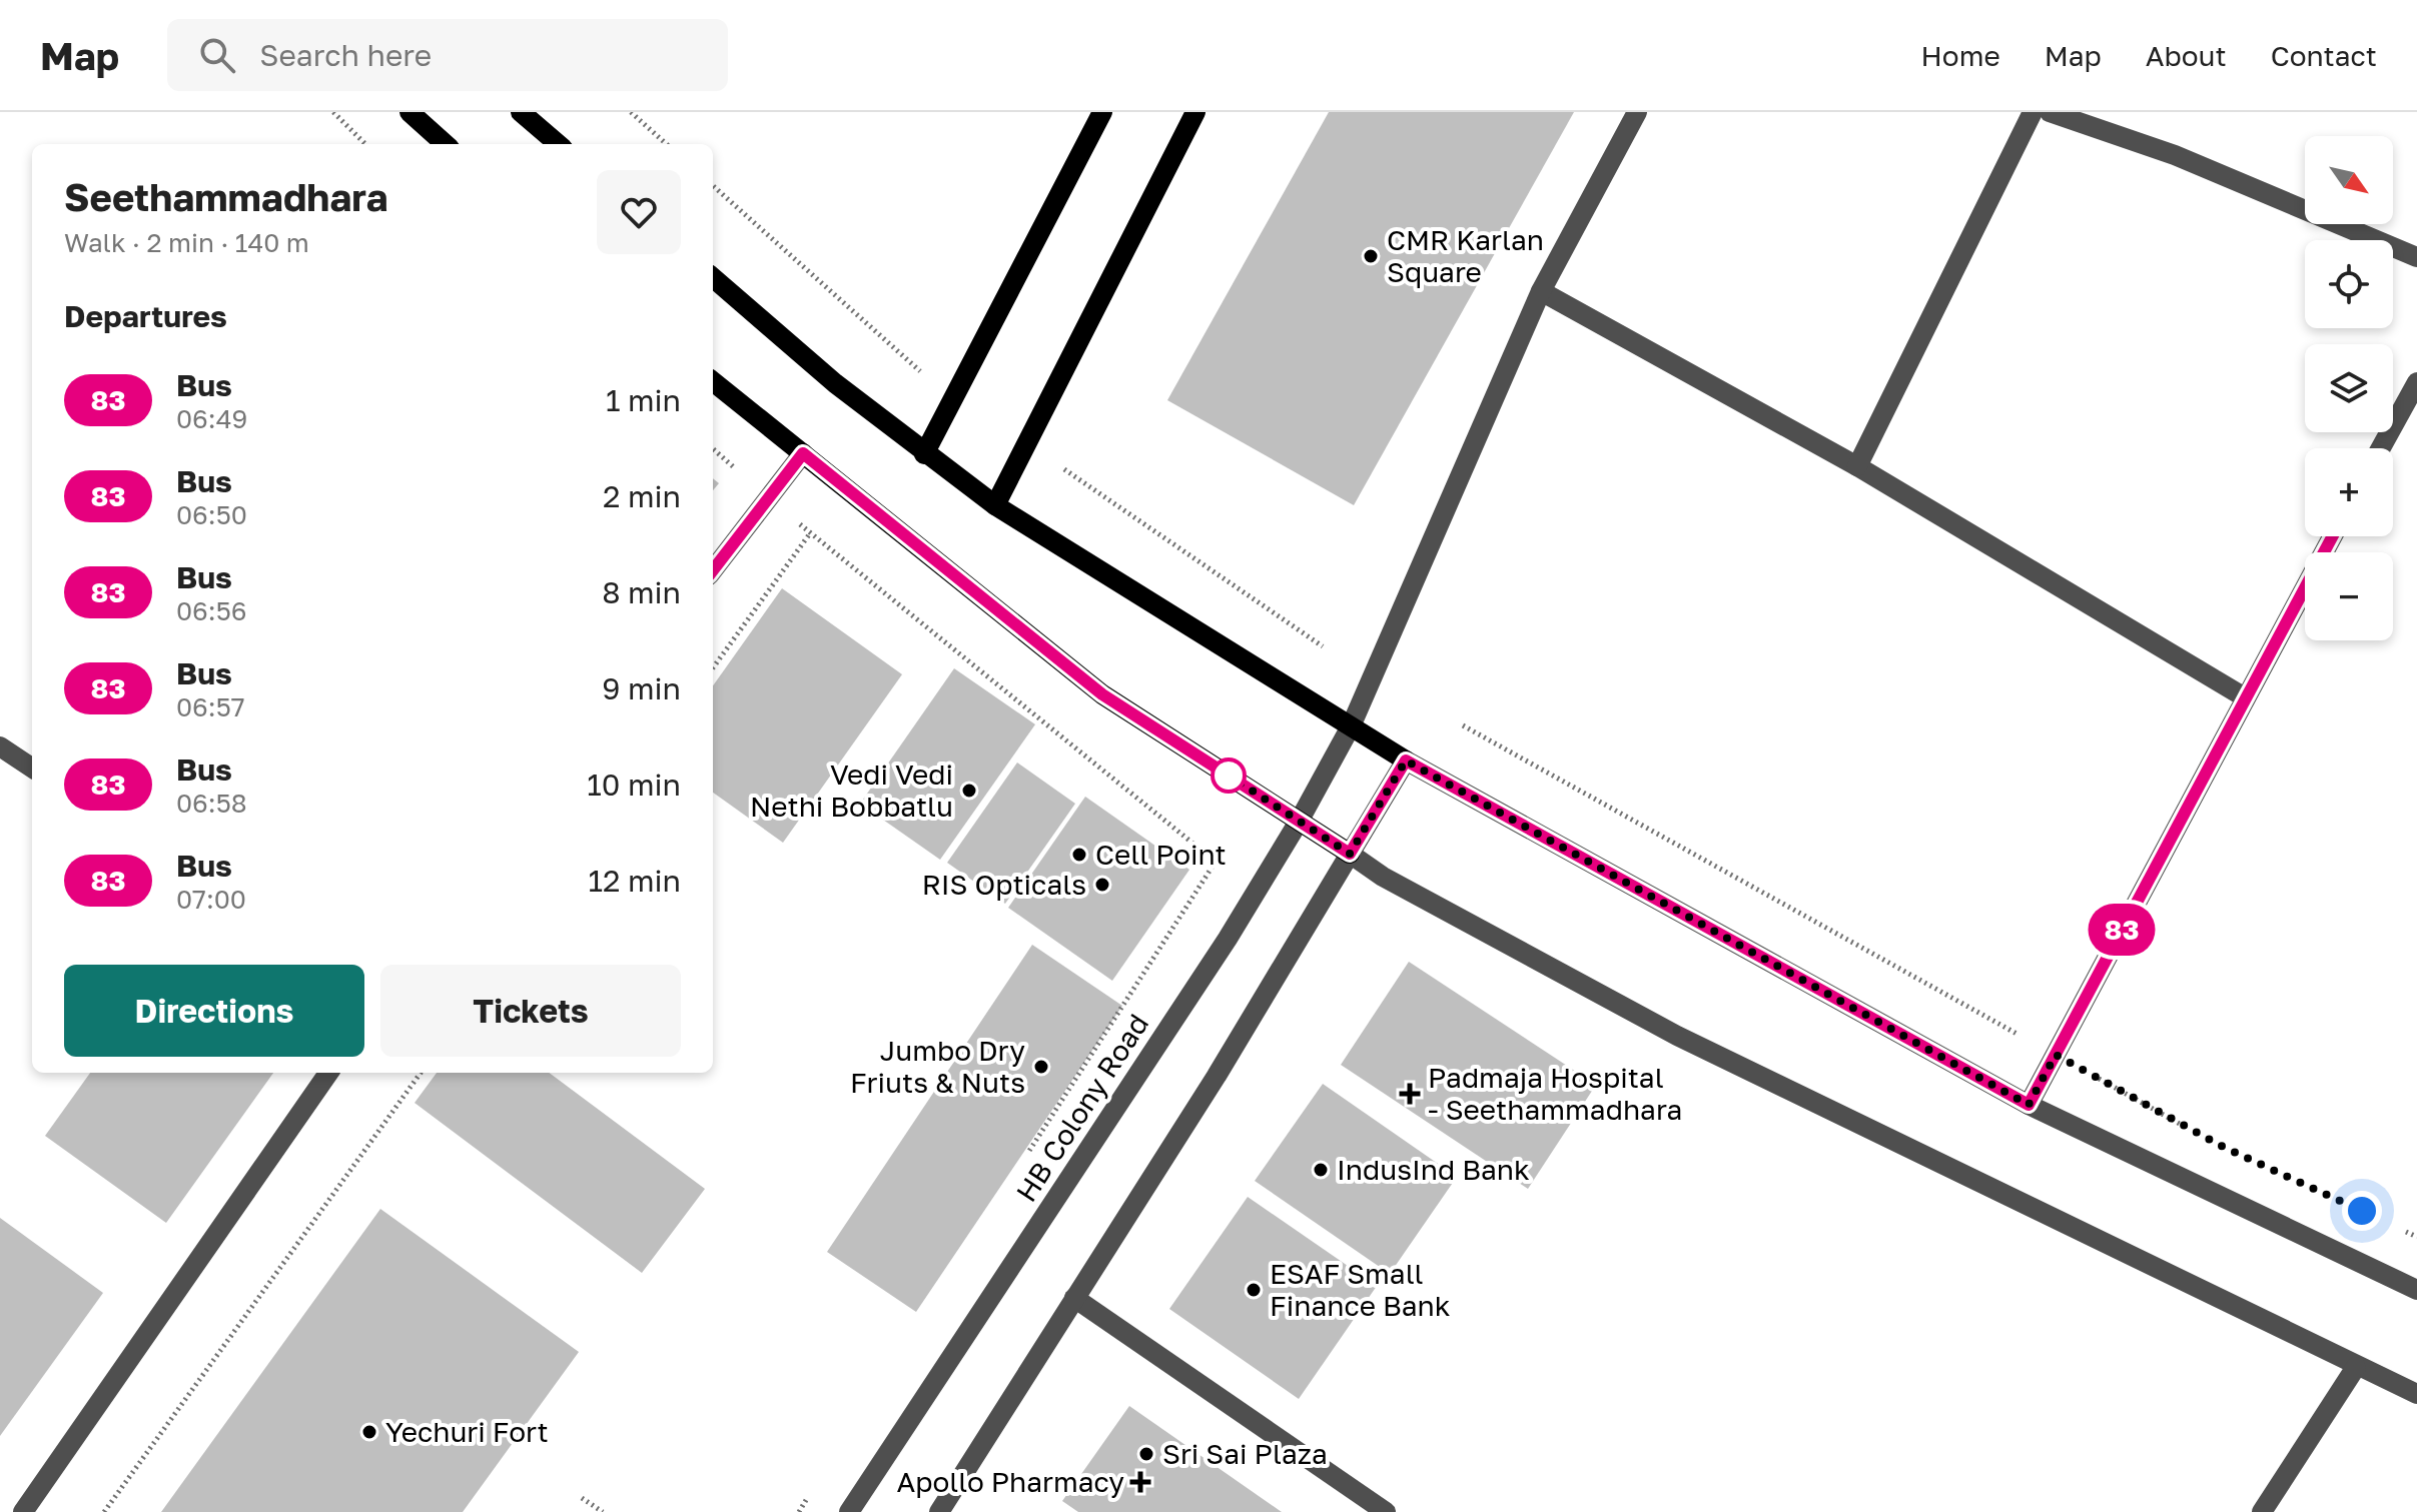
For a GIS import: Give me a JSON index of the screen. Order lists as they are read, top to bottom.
{
  "streets": {
    "street": ["HB Colony Road"]
  },
  "places": {
    "other": [
      "CMR Karlan Square",
      "Vedi Vedi Nethi Bobbatlu",
      "Cell Point",
      "RIS Opticals",
      "Jumbo Dry Friuts & Nuts",
      "IndusInd Bank",
      "ESAF Small Finance Bank",
      "Yechuri Fort",
      "Sri Sai Plaza"
    ],
    "health": ["Padmaja Hospital - Seethammadhara", "Apollo Pharmacy"]
  },
  "lines": ["bus line 83"],
  "north": "bottom right",
  "page": {
    "header": "Map",
    "search": "Search here",
    "nav": [
      "Home",
      "Map",
      "About",
      "Contact"
    ],
    "on_map": "83",
    "map_buttons": ["+", "−"],
    "heading": [
      ["Seethammadhara", "Walk · 2 min · 140 m"],
      "Departures"
    ],
    "list": [
      {
        "mark": "83",
        "name": "Bus",
        "note": "06:49",
        "value": "1 min"
      },
      {
        "mark": "83",
        "name": "Bus",
        "note": "06:50",
        "value": "2 min"
      },
      {
        "mark": "83",
        "name": "Bus",
        "note": "06:56",
        "value": "8 min"
      },
      {
        "mark": "83",
        "name": "Bus",
        "note": "06:57",
        "value": "9 min"
      },
      {
        "mark": "83",
        "name": "Bus",
        "note": "06:58",
        "value": "10 min"
      },
      {
        "mark": "83",
        "name": "Bus",
        "note": "07:00",
        "value": "12 min"
      }
    ],
    "buttons": ["Directions", "Tickets"]
  }
}
